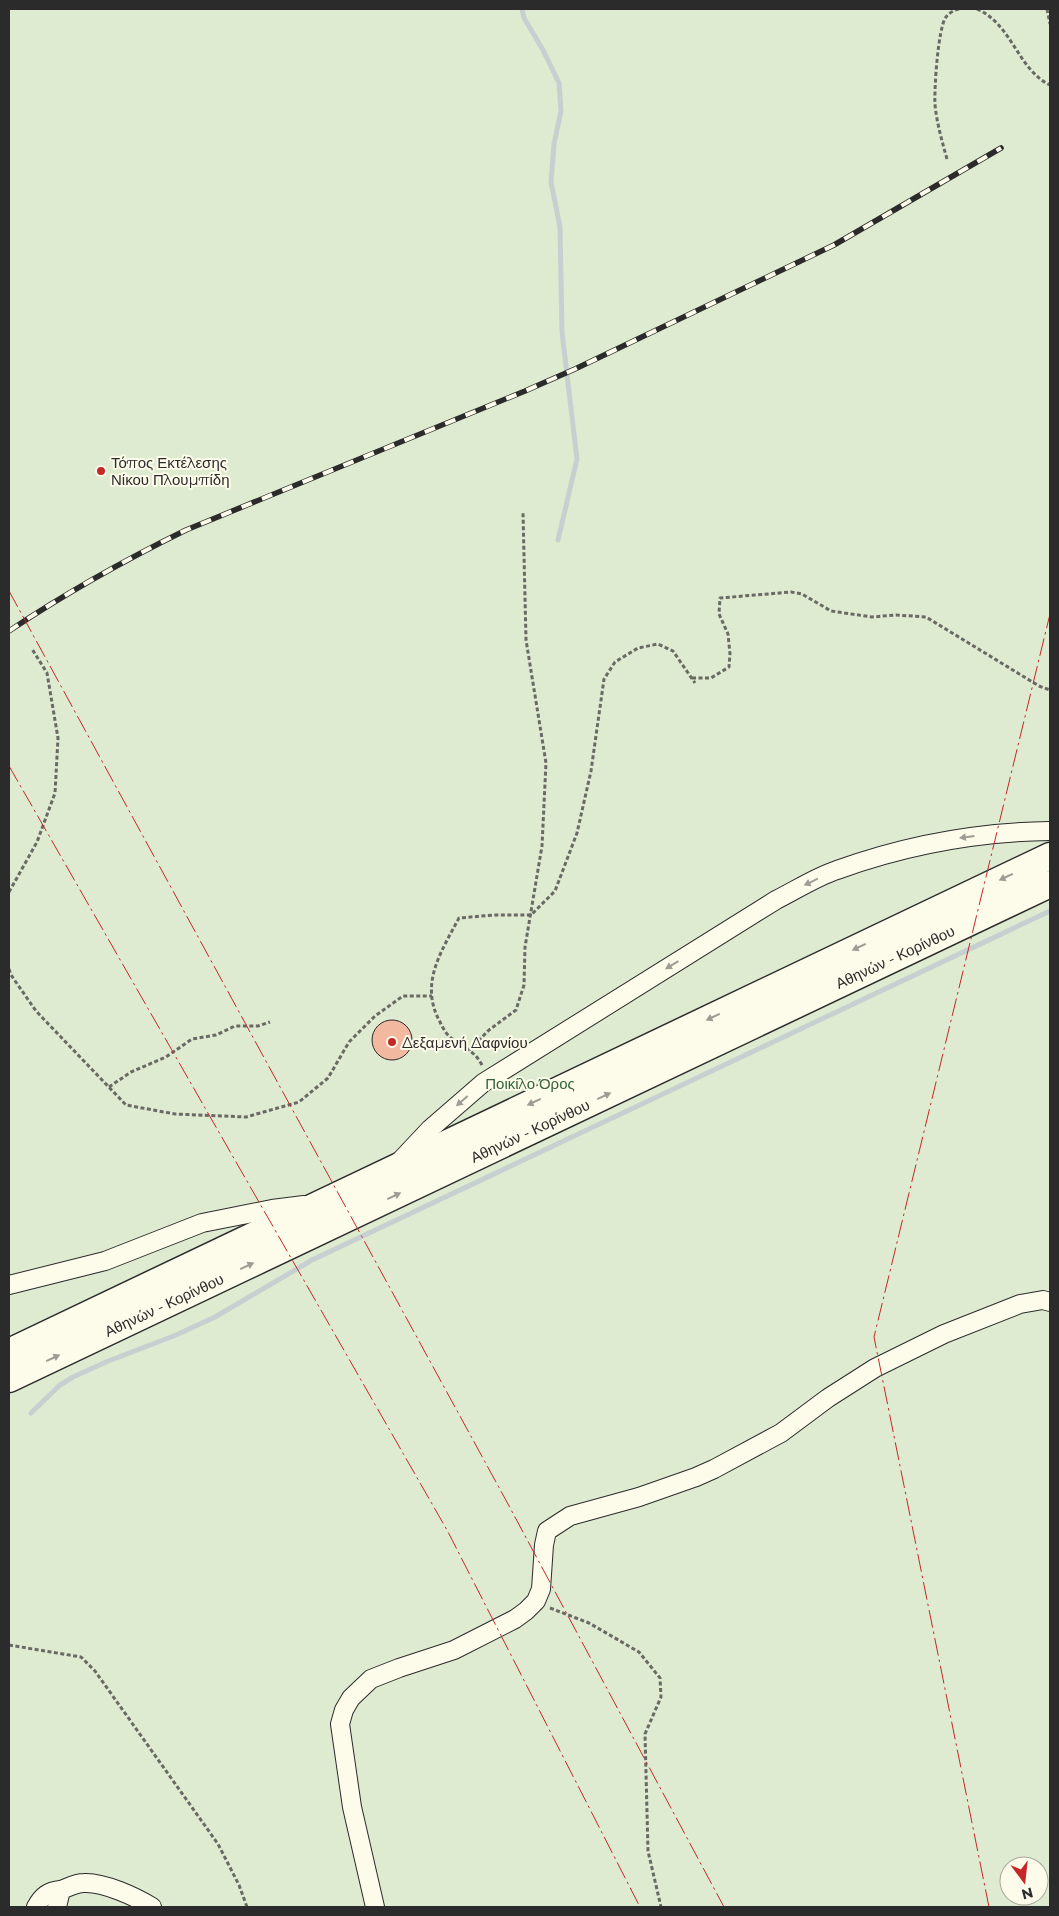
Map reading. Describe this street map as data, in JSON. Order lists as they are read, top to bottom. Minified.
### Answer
{"streets":{"highway":["Αθηνών - Κορίνθου"]},"parks":["Ποικίλο Όρος"],"places":["Τόπος Εκτέλεσης Νίκου Πλουμπίδη","Δεξαμενή Δαφνίου"],"north":"bottom"}
